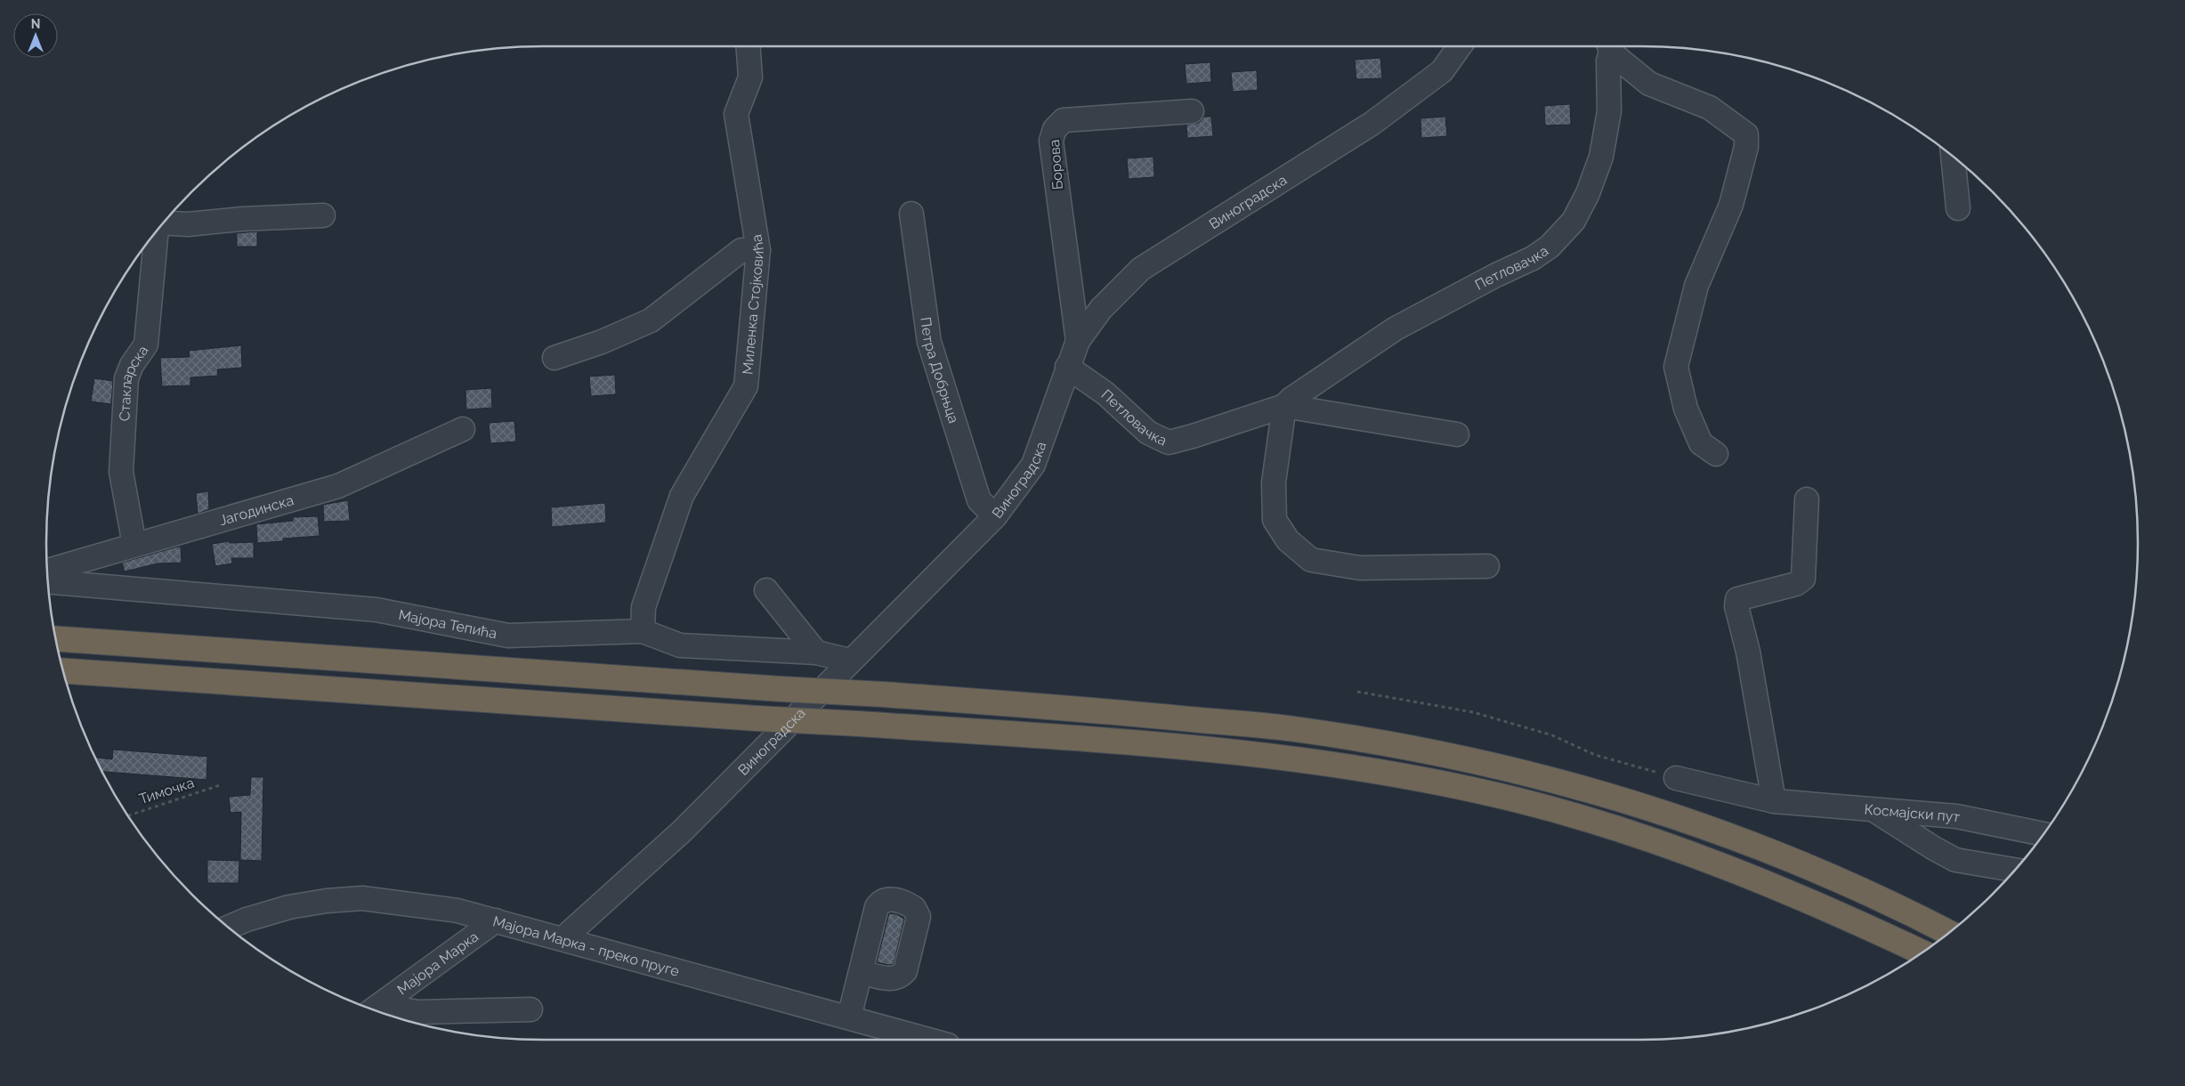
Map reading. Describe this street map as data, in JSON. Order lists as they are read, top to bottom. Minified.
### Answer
{"streets":{"street":["Борова","Виноградска","Петловачка","Миленка Стојковића","Петра Добрњца","Стакларска","Јагодинска","Мајора Тепића","Космајски пут","Мајора Марка - преко пруге","Мајора Марка"],"path":["Тимочка"]},"crossings":[["Борова","Виноградска"],["Виноградска","Петловачка"],["Виноградска","Петра Добрњца"],["Виноградска","Мајора Тепића"],["Виноградска","Мајора Марка - преко пруге"],["Миленка Стојковића","Мајора Тепића"],["Стакларска","Јагодинска"],["Мајора Марка - преко пруге","Мајора Марка"]],"north":"top"}
